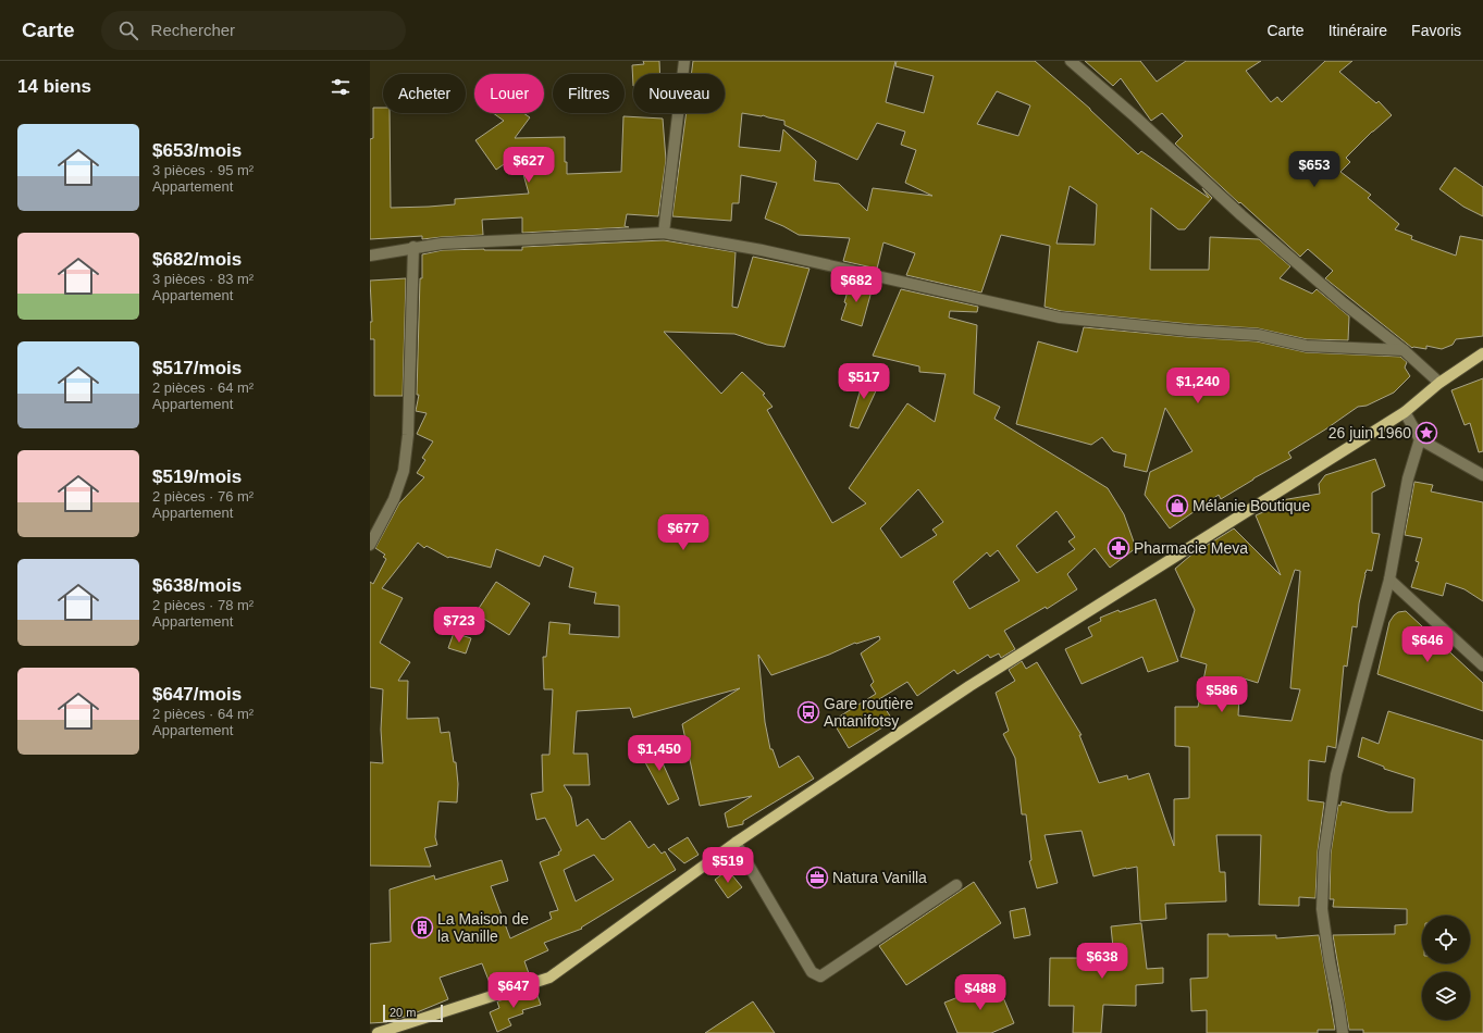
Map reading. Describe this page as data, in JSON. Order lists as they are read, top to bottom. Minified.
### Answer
{"places":{"place":["26 juin 1960"],"shop":["Mélanie Boutique"],"pharmacy":["Pharmacie Meva"],"bus stop":["Gare routière Antanifotsy"],"office":["Natura Vanilla"],"building":["La Maison de la Vanille"]},"scale_bar":"20 m","page":{"header":"Carte","search":"Rechercher","nav":["Carte","Itinéraire","Favoris"],"heading":"14 biens","chip":["Acheter","Louer","Filtres","Nouveau"],"list":[{"name":"$653/mois","note":"3 pièces · 95 m² · Appartement"},{"name":"$682/mois","note":"3 pièces · 83 m² · Appartement"},{"name":"$517/mois","note":"2 pièces · 64 m² · Appartement"},{"name":"$519/mois","note":"2 pièces · 76 m² · Appartement"},{"name":"$638/mois","note":"2 pièces · 78 m² · Appartement"},{"name":"$647/mois","note":"2 pièces · 64 m² · Appartement"}],"price":["$627","$653","$682","$517","$1,240","$677","$723","$646","$586","$1,450","$519","$638","$647","$488"],"scale":"20 m"}}
